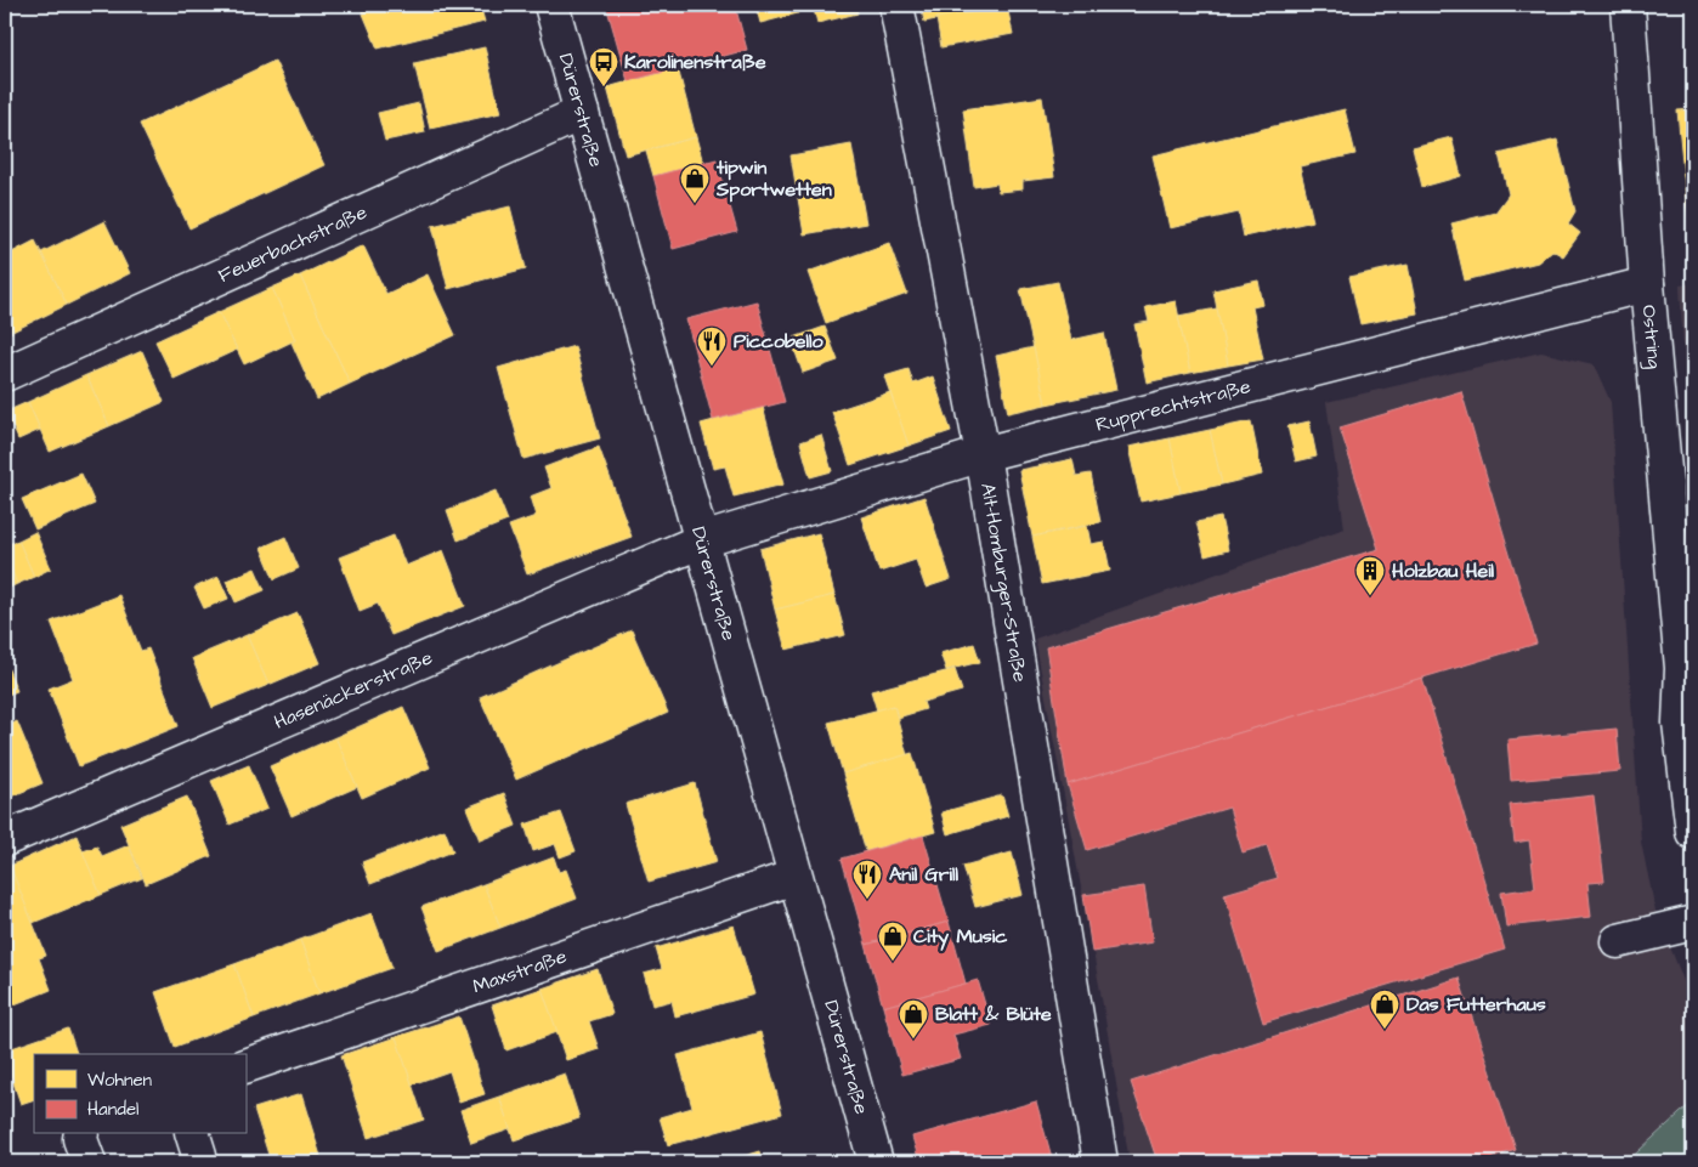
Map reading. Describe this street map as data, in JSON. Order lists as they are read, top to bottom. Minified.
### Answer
{"streets":{"street":["Dürerstraße","Feuerbachstraße","Ostring","Rupprechtstraße","Alt-Homburger-Straße","Hasenäckerstraße","Maxstraße"]},"crossings":[["Dürerstraße","Feuerbachstraße"],["Dürerstraße","Rupprechtstraße"],["Dürerstraße","Hasenäckerstraße"],["Dürerstraße","Maxstraße"],["Ostring","Rupprechtstraße"],["Rupprechtstraße","Alt-Homburger-Straße"],["Rupprechtstraße","Hasenäckerstraße"]],"places":{"bus stop":["Karolinenstraße"],"shop":["tipwin Sportwetten","City Music","Das Futterhaus","Blatt & Blüte"],"restaurant":["Piccobello","Anil Grill"],"building":["Holzbau Heil"]},"legend":["Wohnen","Handel"]}
